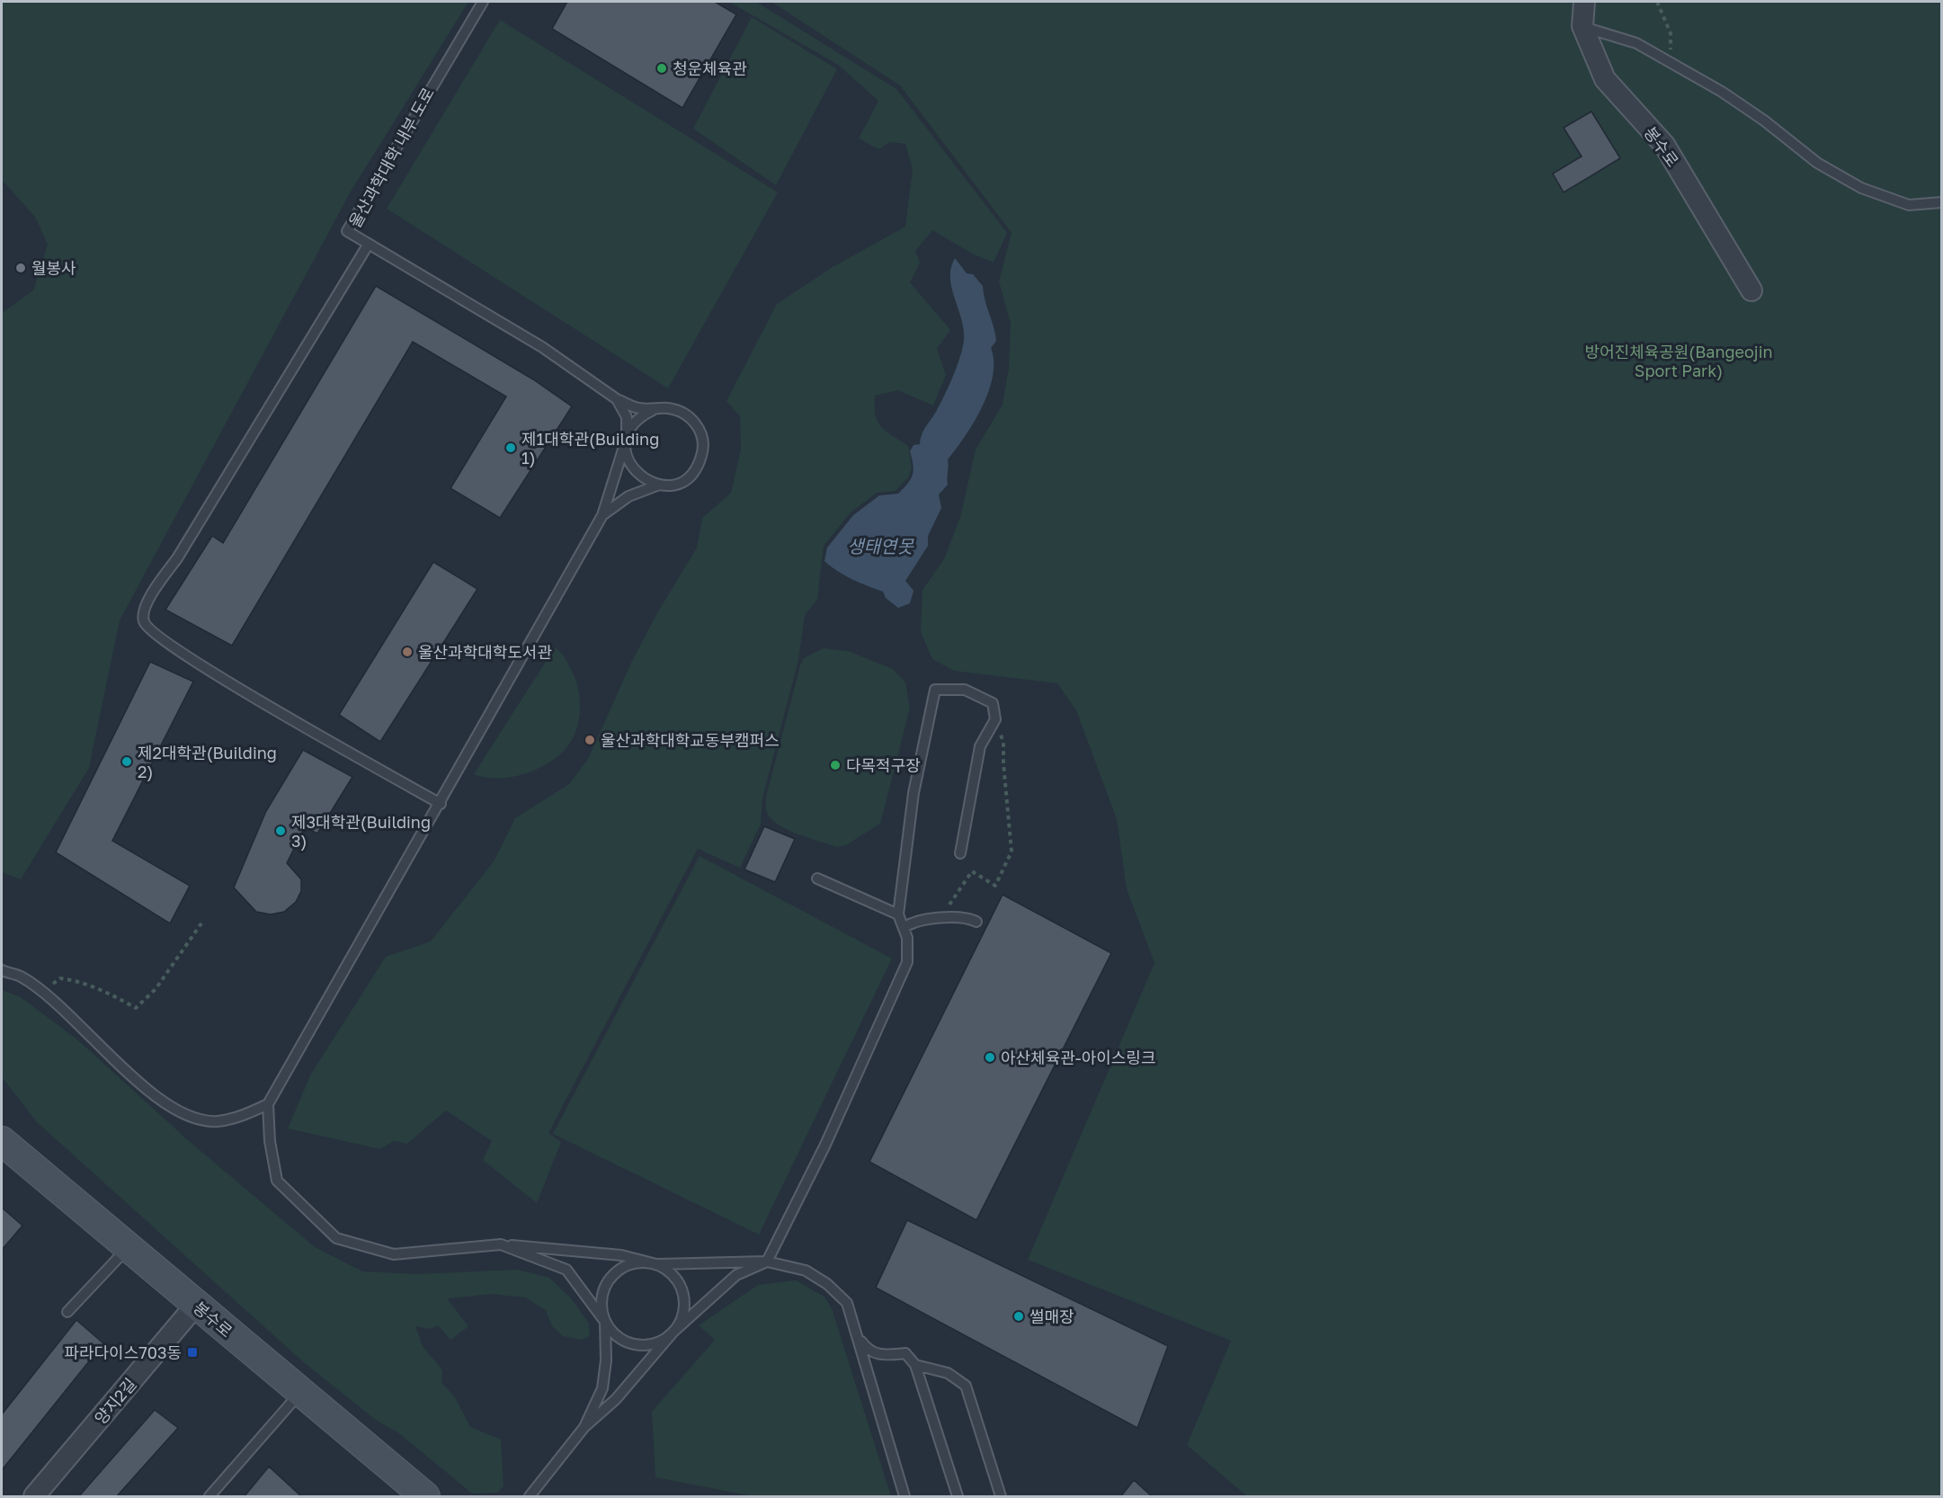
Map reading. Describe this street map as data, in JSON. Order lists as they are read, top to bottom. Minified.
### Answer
{"streets":{"main road":["봉수로"],"street":["양지2길"],"lane":["울산과학대학 내부 도로"]},"crossings":[["봉수로","양지2길"]],"water":["생태연못"],"parks":["방어진체육공원(Bangeojin Sport Park)"],"places":{"other":["청운체육관","월봉사","제1대학관(Building 1)","울산과학대학도서관","울산과학대학교동부캠퍼스","제2대학관(Building 2)","다목적구장","제3대학관(Building 3)","아산체육관-아이스링크","썰매장"],"transit":["파라다이스703동"]}}
